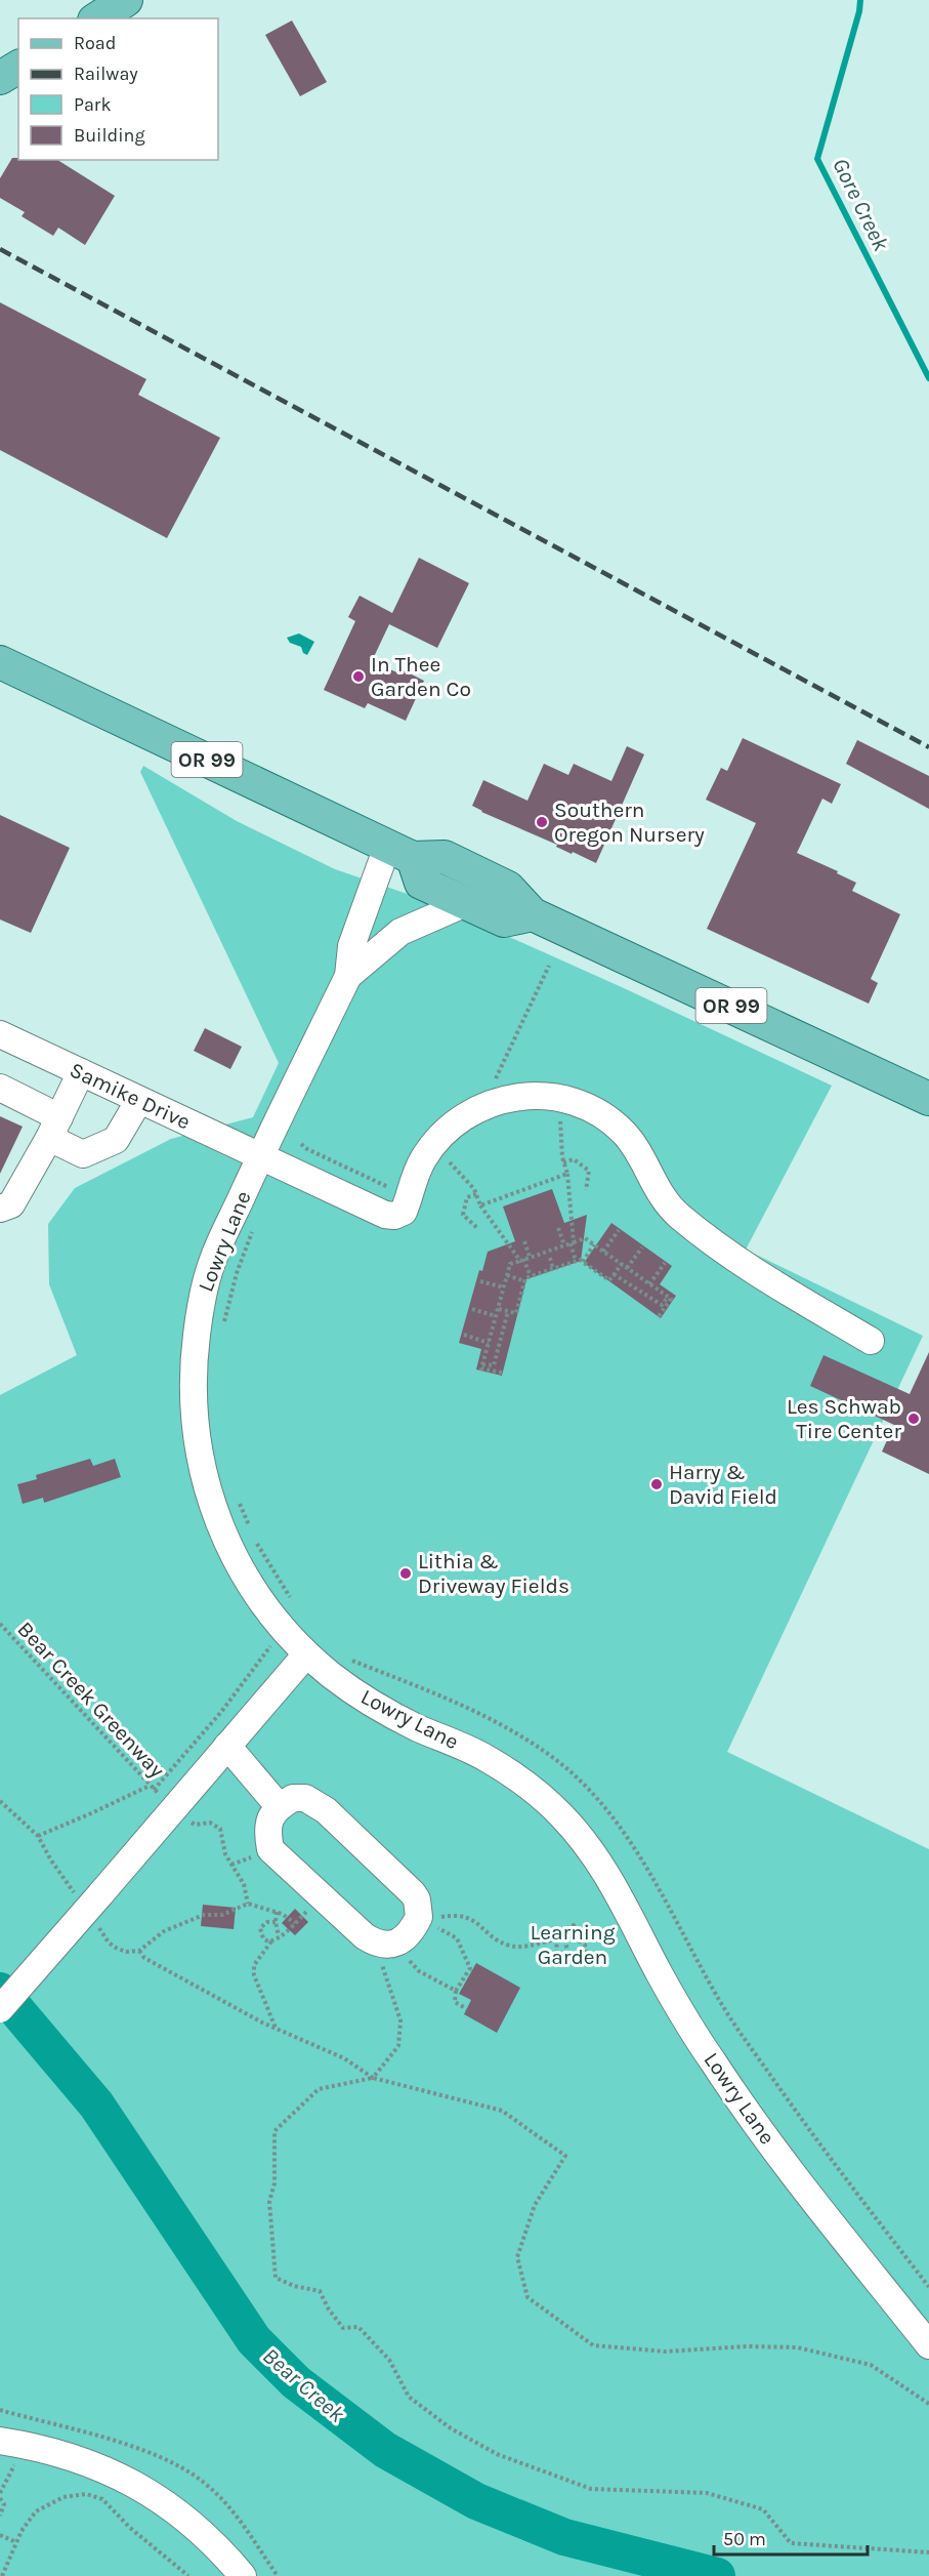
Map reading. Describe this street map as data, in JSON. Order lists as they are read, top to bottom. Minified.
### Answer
{"streets":{"main road":["OR 99"],"street":["Samike Drive","Lowry Lane"],"path":["Bear Creek Greenway"]},"crossings":[["OR 99","Lowry Lane"],["Samike Drive","Lowry Lane"]],"water":["Gore Creek","Bear Creek"],"parks":["Learning Garden"],"places":["In Thee Garden Co","Southern Oregon Nursery","Les Schwab Tire Center","Harry & David Field","Lithia & Driveway Fields"],"legend":["Road","Railway","Park","Building"],"scale_bar":"50 m"}
